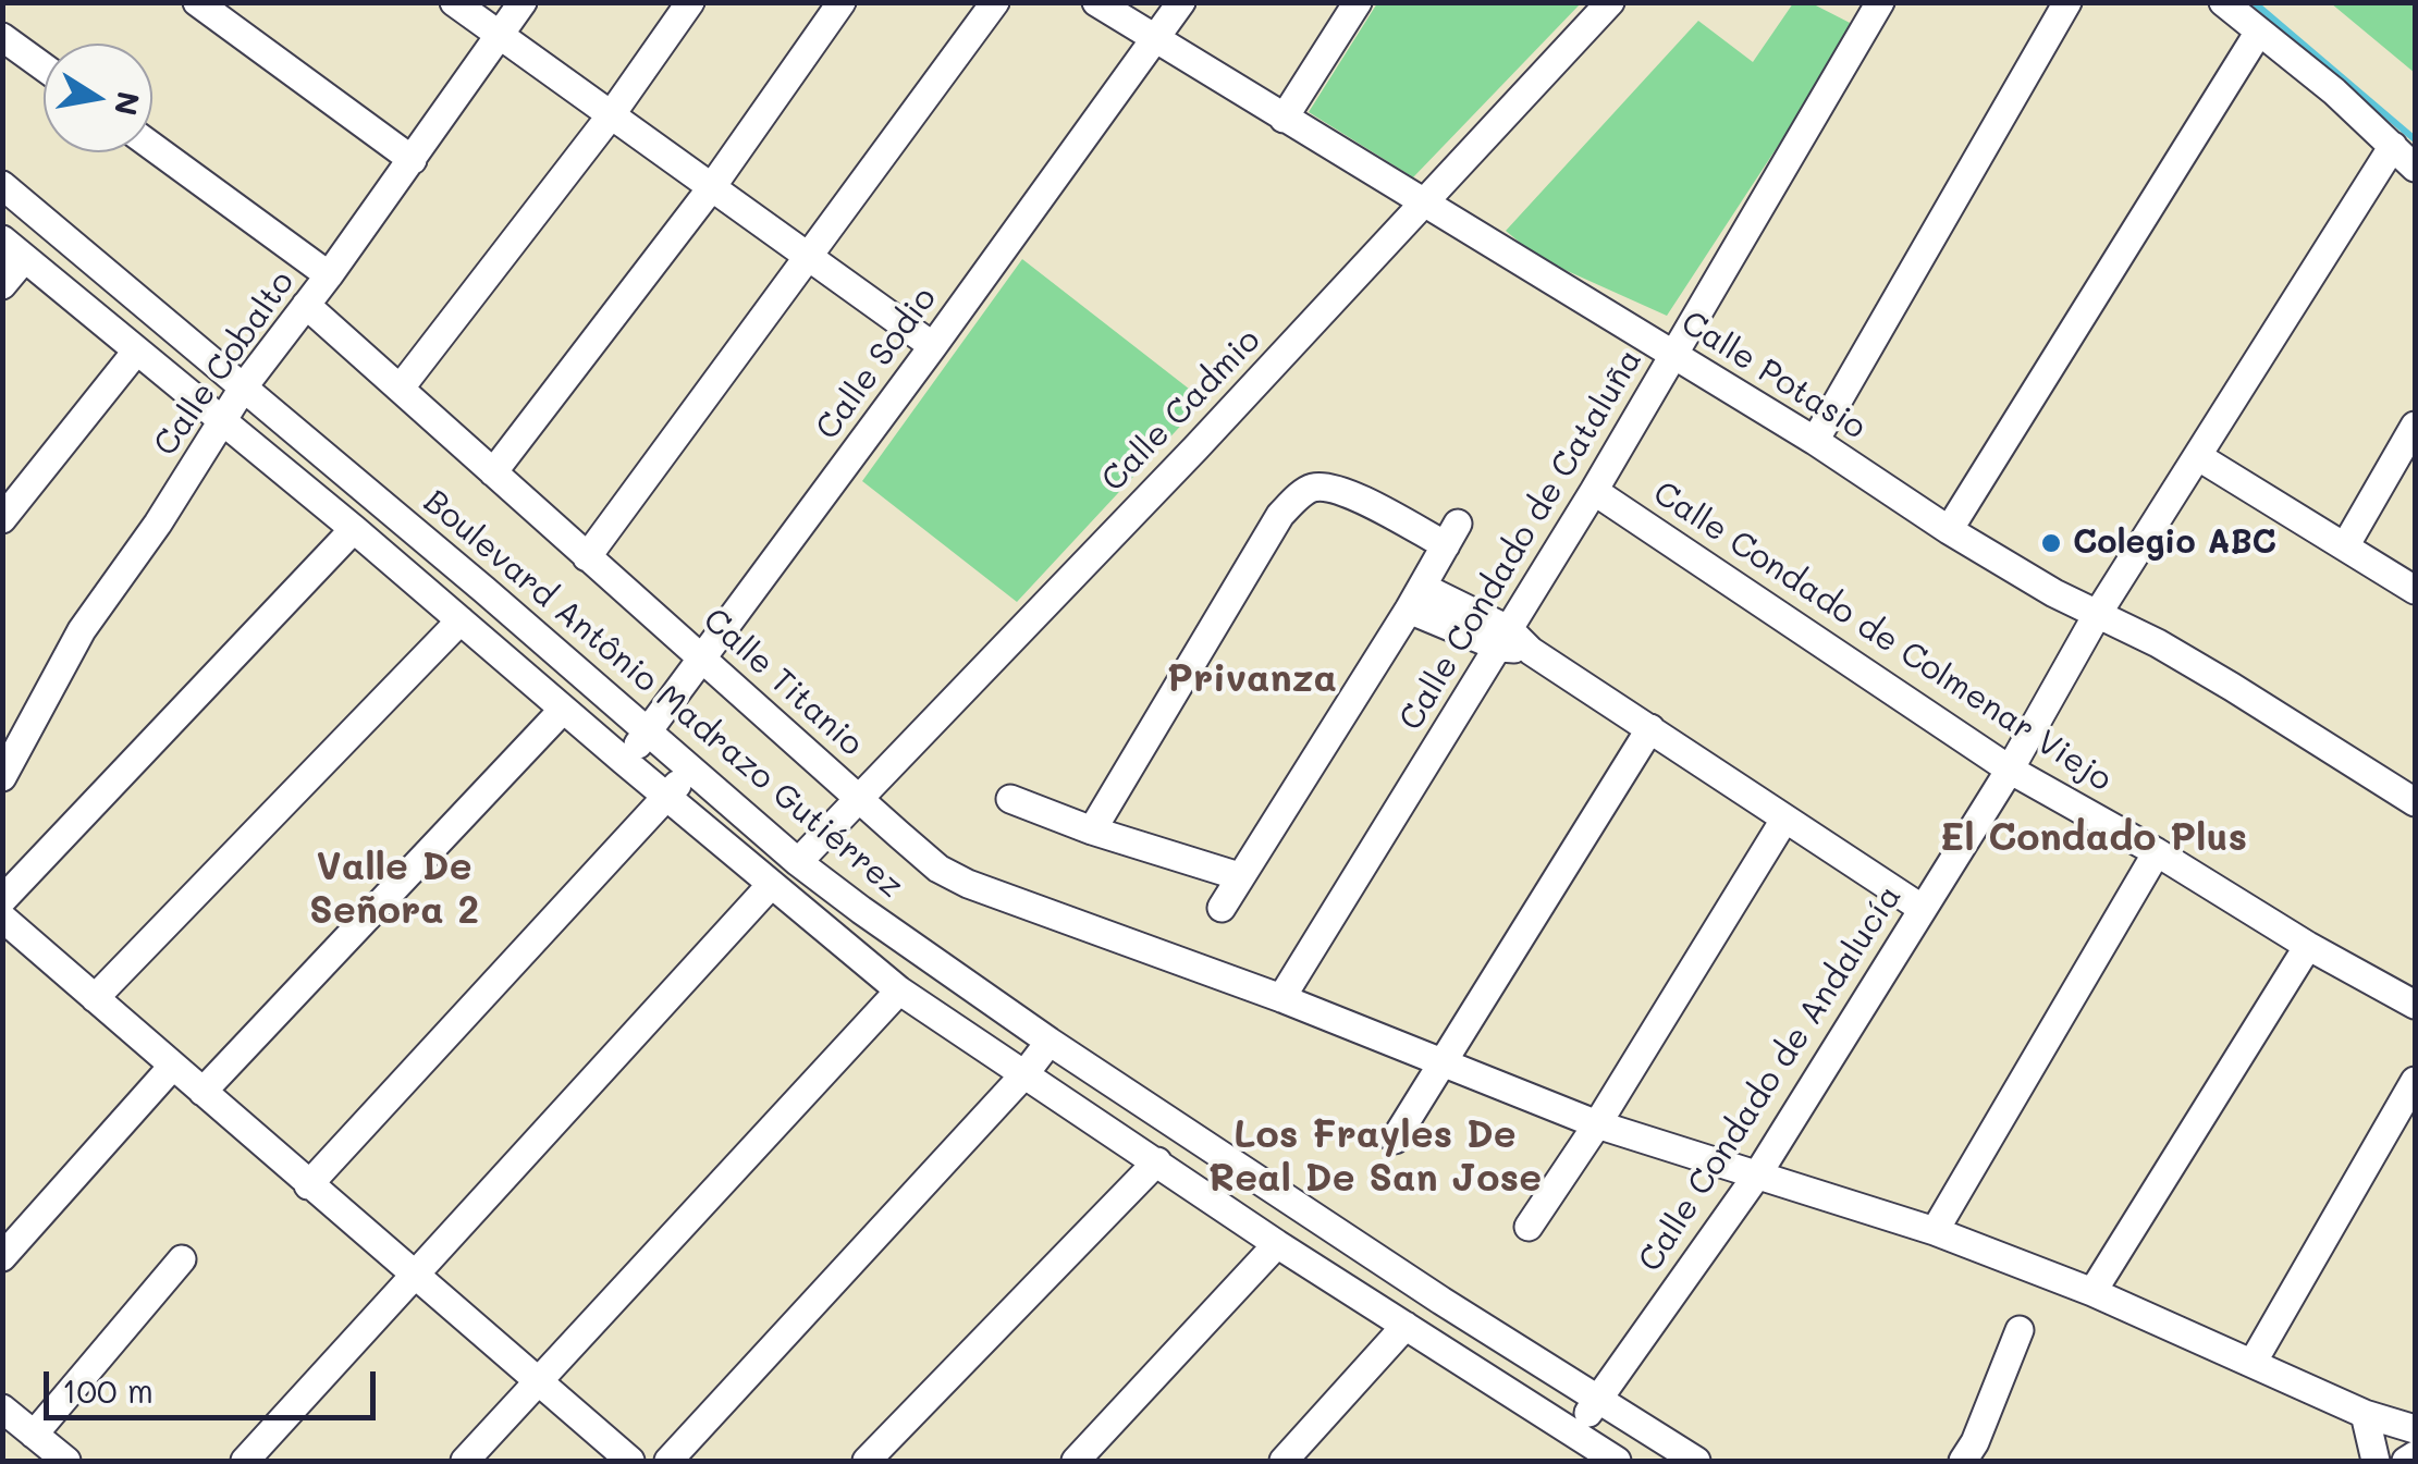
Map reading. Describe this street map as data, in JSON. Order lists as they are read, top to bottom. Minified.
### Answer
{"streets":{"street":["Calle Cobalto","Calle Sodio","Calle Potasio","Calle Cadmio","Calle Condado de Cataluña","Calle Condado de Colmenar Viejo","Calle Titanio","Boulevard Antônio Madrazo Gutiérrez","Calle Condado de Andalucía"]},"crossings":[["Calle Cobalto","Calle Titanio"],["Calle Cobalto","Boulevard Antônio Madrazo Gutiérrez"],["Calle Sodio","Calle Potasio"],["Calle Sodio","Calle Titanio"],["Calle Sodio","Boulevard Antônio Madrazo Gutiérrez"],["Calle Potasio","Calle Cadmio"],["Calle Potasio","Calle Condado de Cataluña"],["Calle Potasio","Calle Condado de Andalucía"],["Calle Cadmio","Calle Titanio"],["Calle Cadmio","Boulevard Antônio Madrazo Gutiérrez"],["Calle Condado de Cataluña","Calle Condado de Colmenar Viejo"],["Calle Condado de Cataluña","Calle Titanio"],["Calle Condado de Colmenar Viejo","Calle Condado de Andalucía"],["Calle Titanio","Calle Condado de Andalucía"],["Boulevard Antônio Madrazo Gutiérrez","Calle Condado de Andalucía"]],"districts":["Privanza","El Condado Plus","Valle De Señora 2","Los Frayles De Real De San Jose"],"places":["Colegio ABC"],"scale_bar":"100 m","north":"right"}
